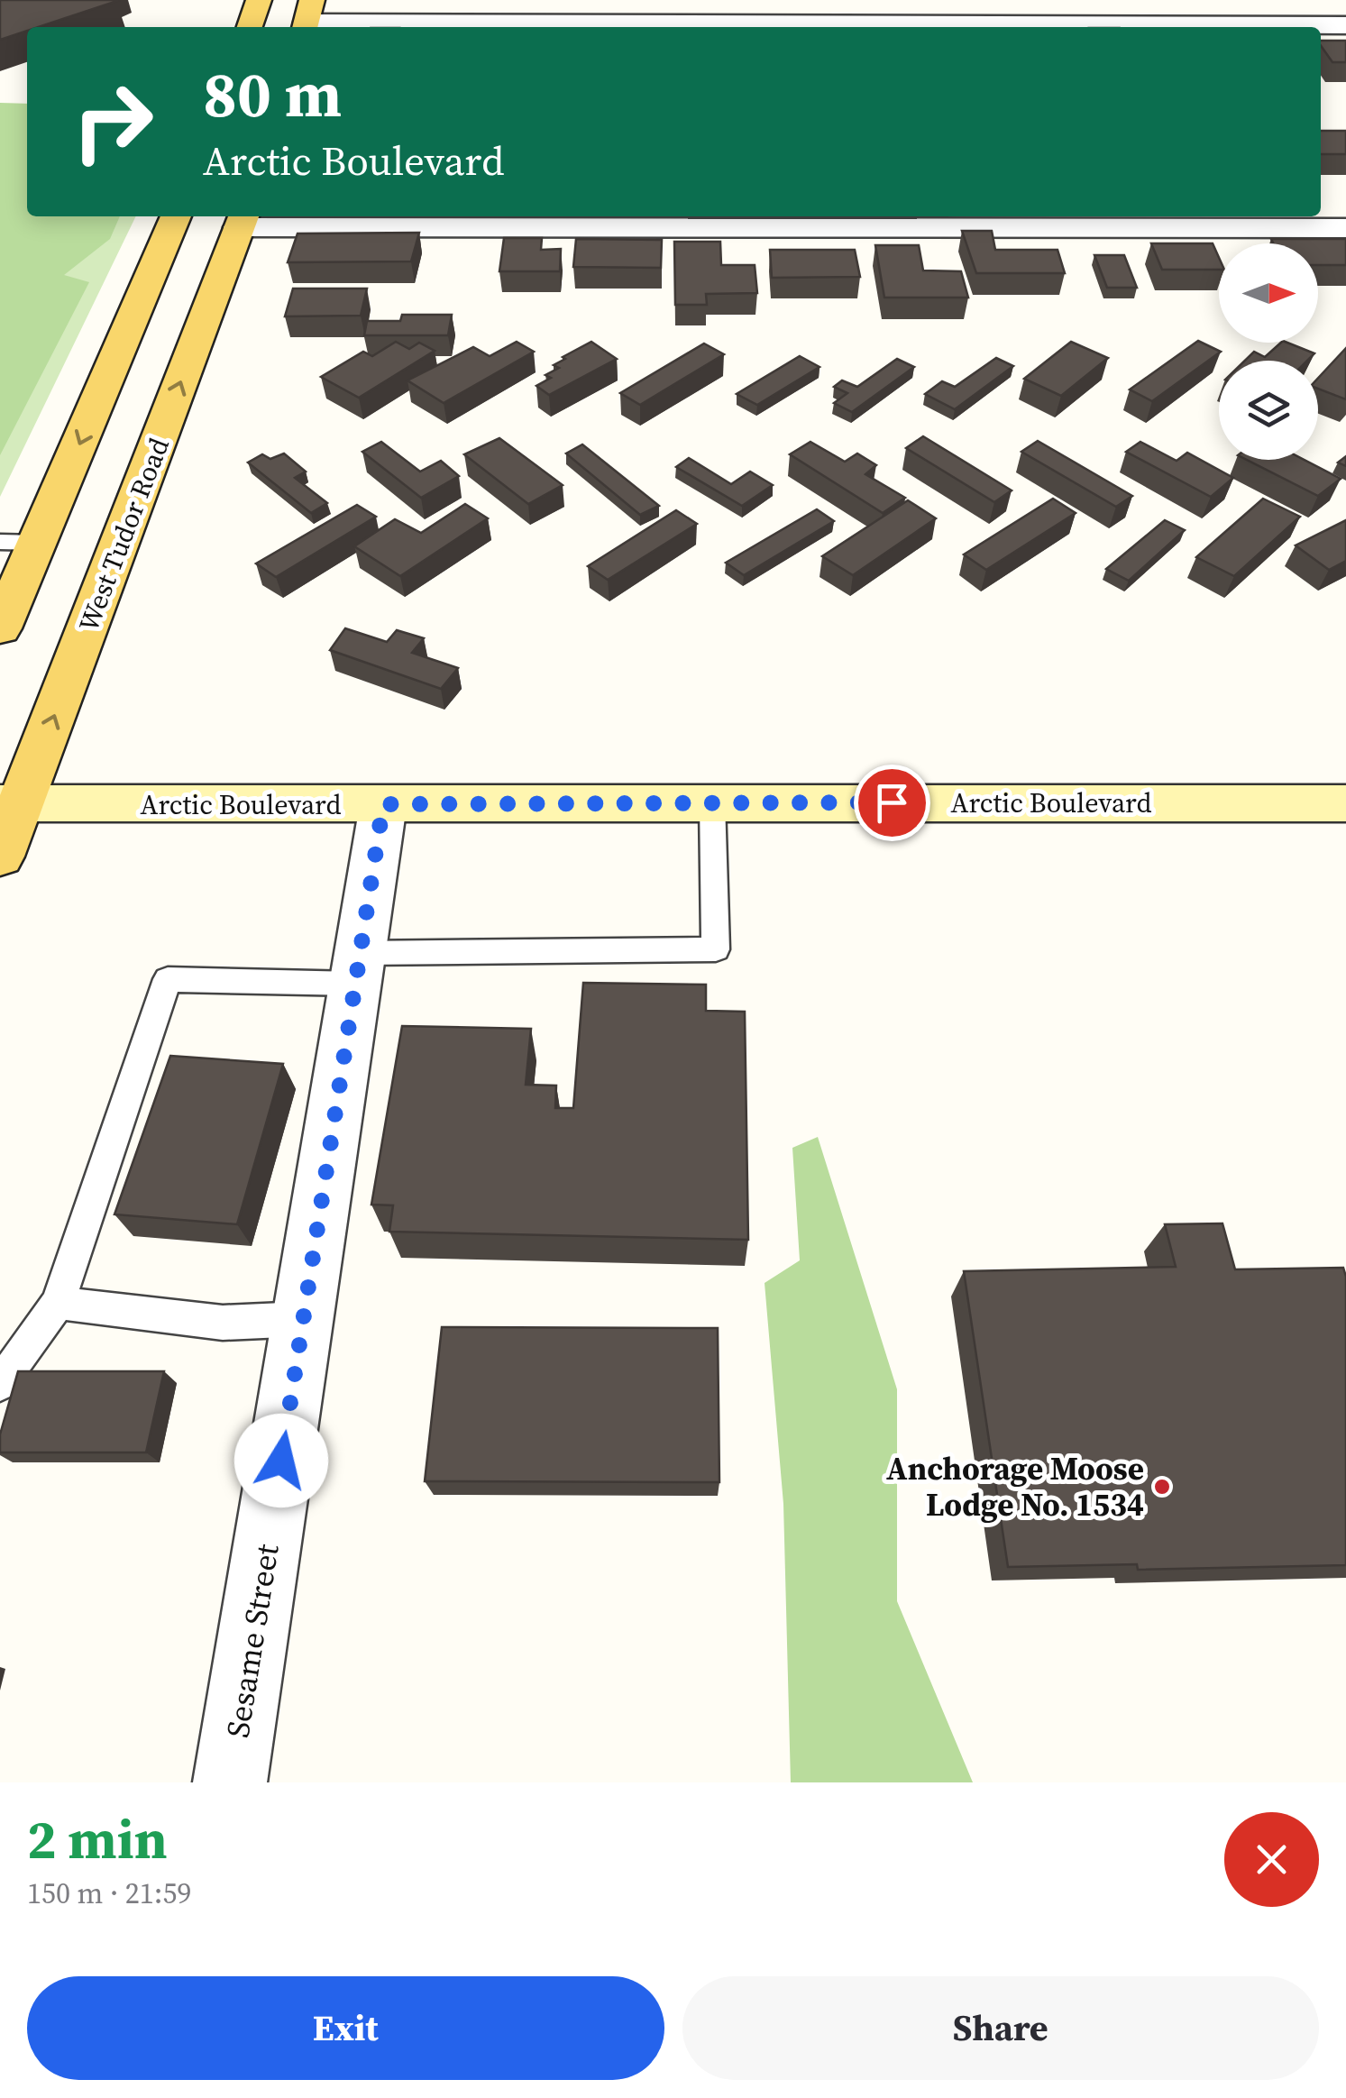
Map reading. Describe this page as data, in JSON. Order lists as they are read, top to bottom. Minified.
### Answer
{"streets":{"main road":["West Tudor Road","Arctic Boulevard"],"street":["Sesame Street"]},"crossings":[["West Tudor Road","Arctic Boulevard"],["Arctic Boulevard","Sesame Street"]],"places":["Anchorage Moose Lodge No. 1534"],"north":"right","page":{"turn":["80 m","Arctic Boulevard"],"heading":["2 min","150 m · 21:59"],"buttons":["Exit","Share"]}}
